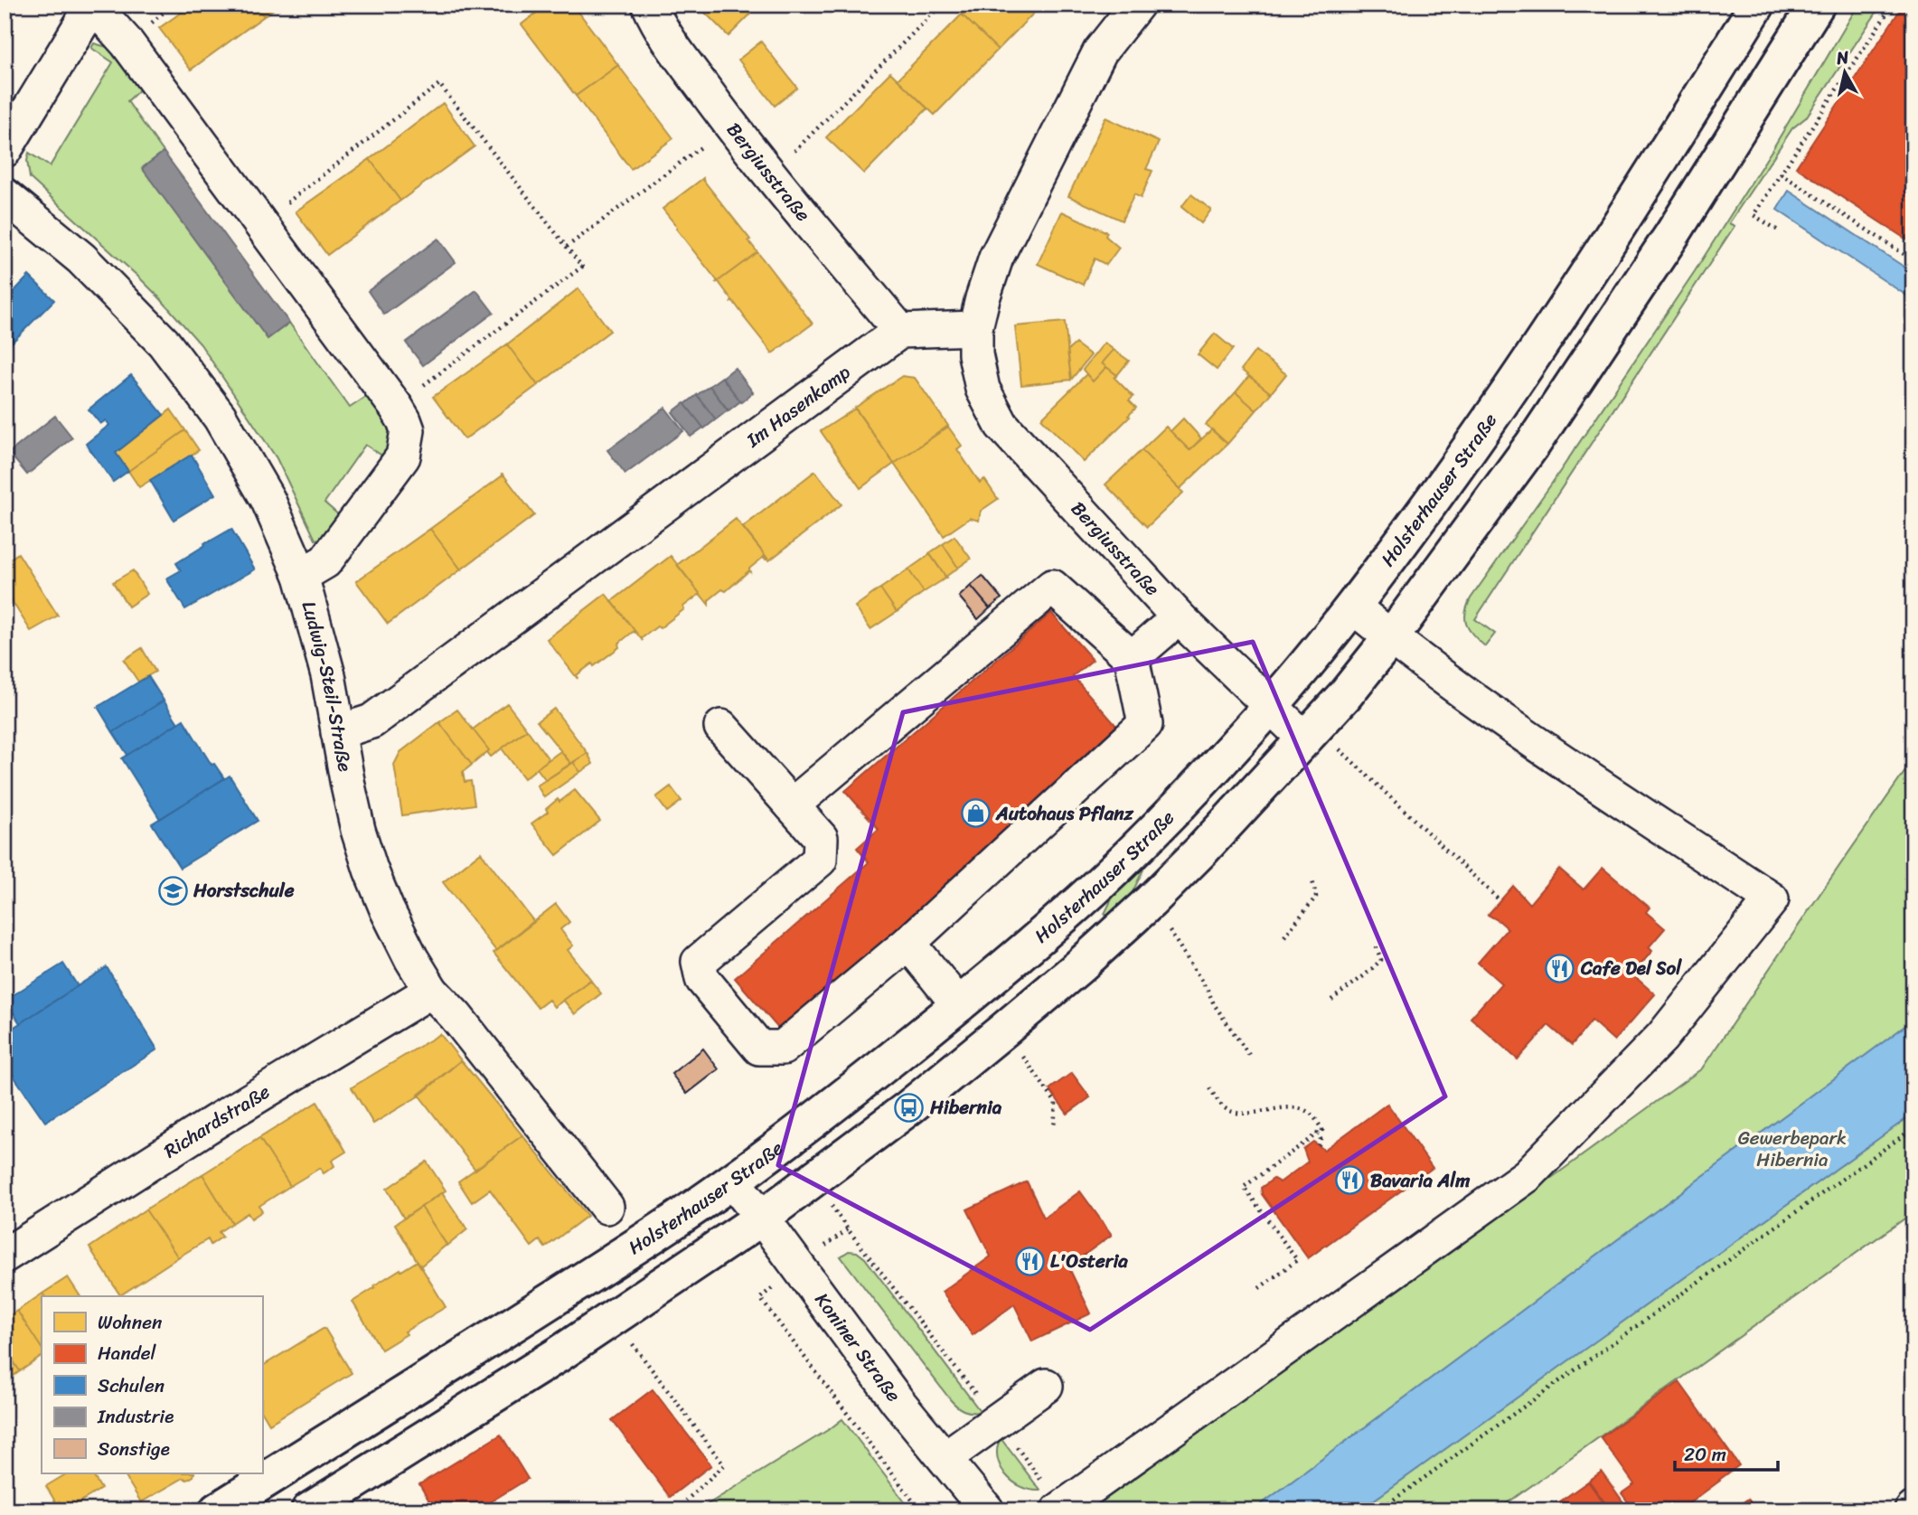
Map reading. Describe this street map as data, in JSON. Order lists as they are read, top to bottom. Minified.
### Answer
{"streets":{"main road":["Holsterhauser Straße"],"street":["Bergiusstraße","Im Hasenkamp","Ludwig-Steil-Straße","Richardstraße","Koniner Straße"]},"crossings":[["Bergiusstraße","Im Hasenkamp"],["Bergiusstraße","Holsterhauser Straße"],["Im Hasenkamp","Ludwig-Steil-Straße"],["Holsterhauser Straße","Koniner Straße"],["Ludwig-Steil-Straße","Richardstraße"]],"parks":["Gewerbepark Hibernia"],"places":{"shop":["Autohaus Pflanz"],"school or university":["Horstschule"],"restaurant":["Cafe Del Sol","Bavaria Alm","L'Osteria"],"bus stop":["Hibernia"]},"legend":["Wohnen","Handel","Schulen","Industrie","Sonstige"],"scale_bar":"20 m","north":"top"}
